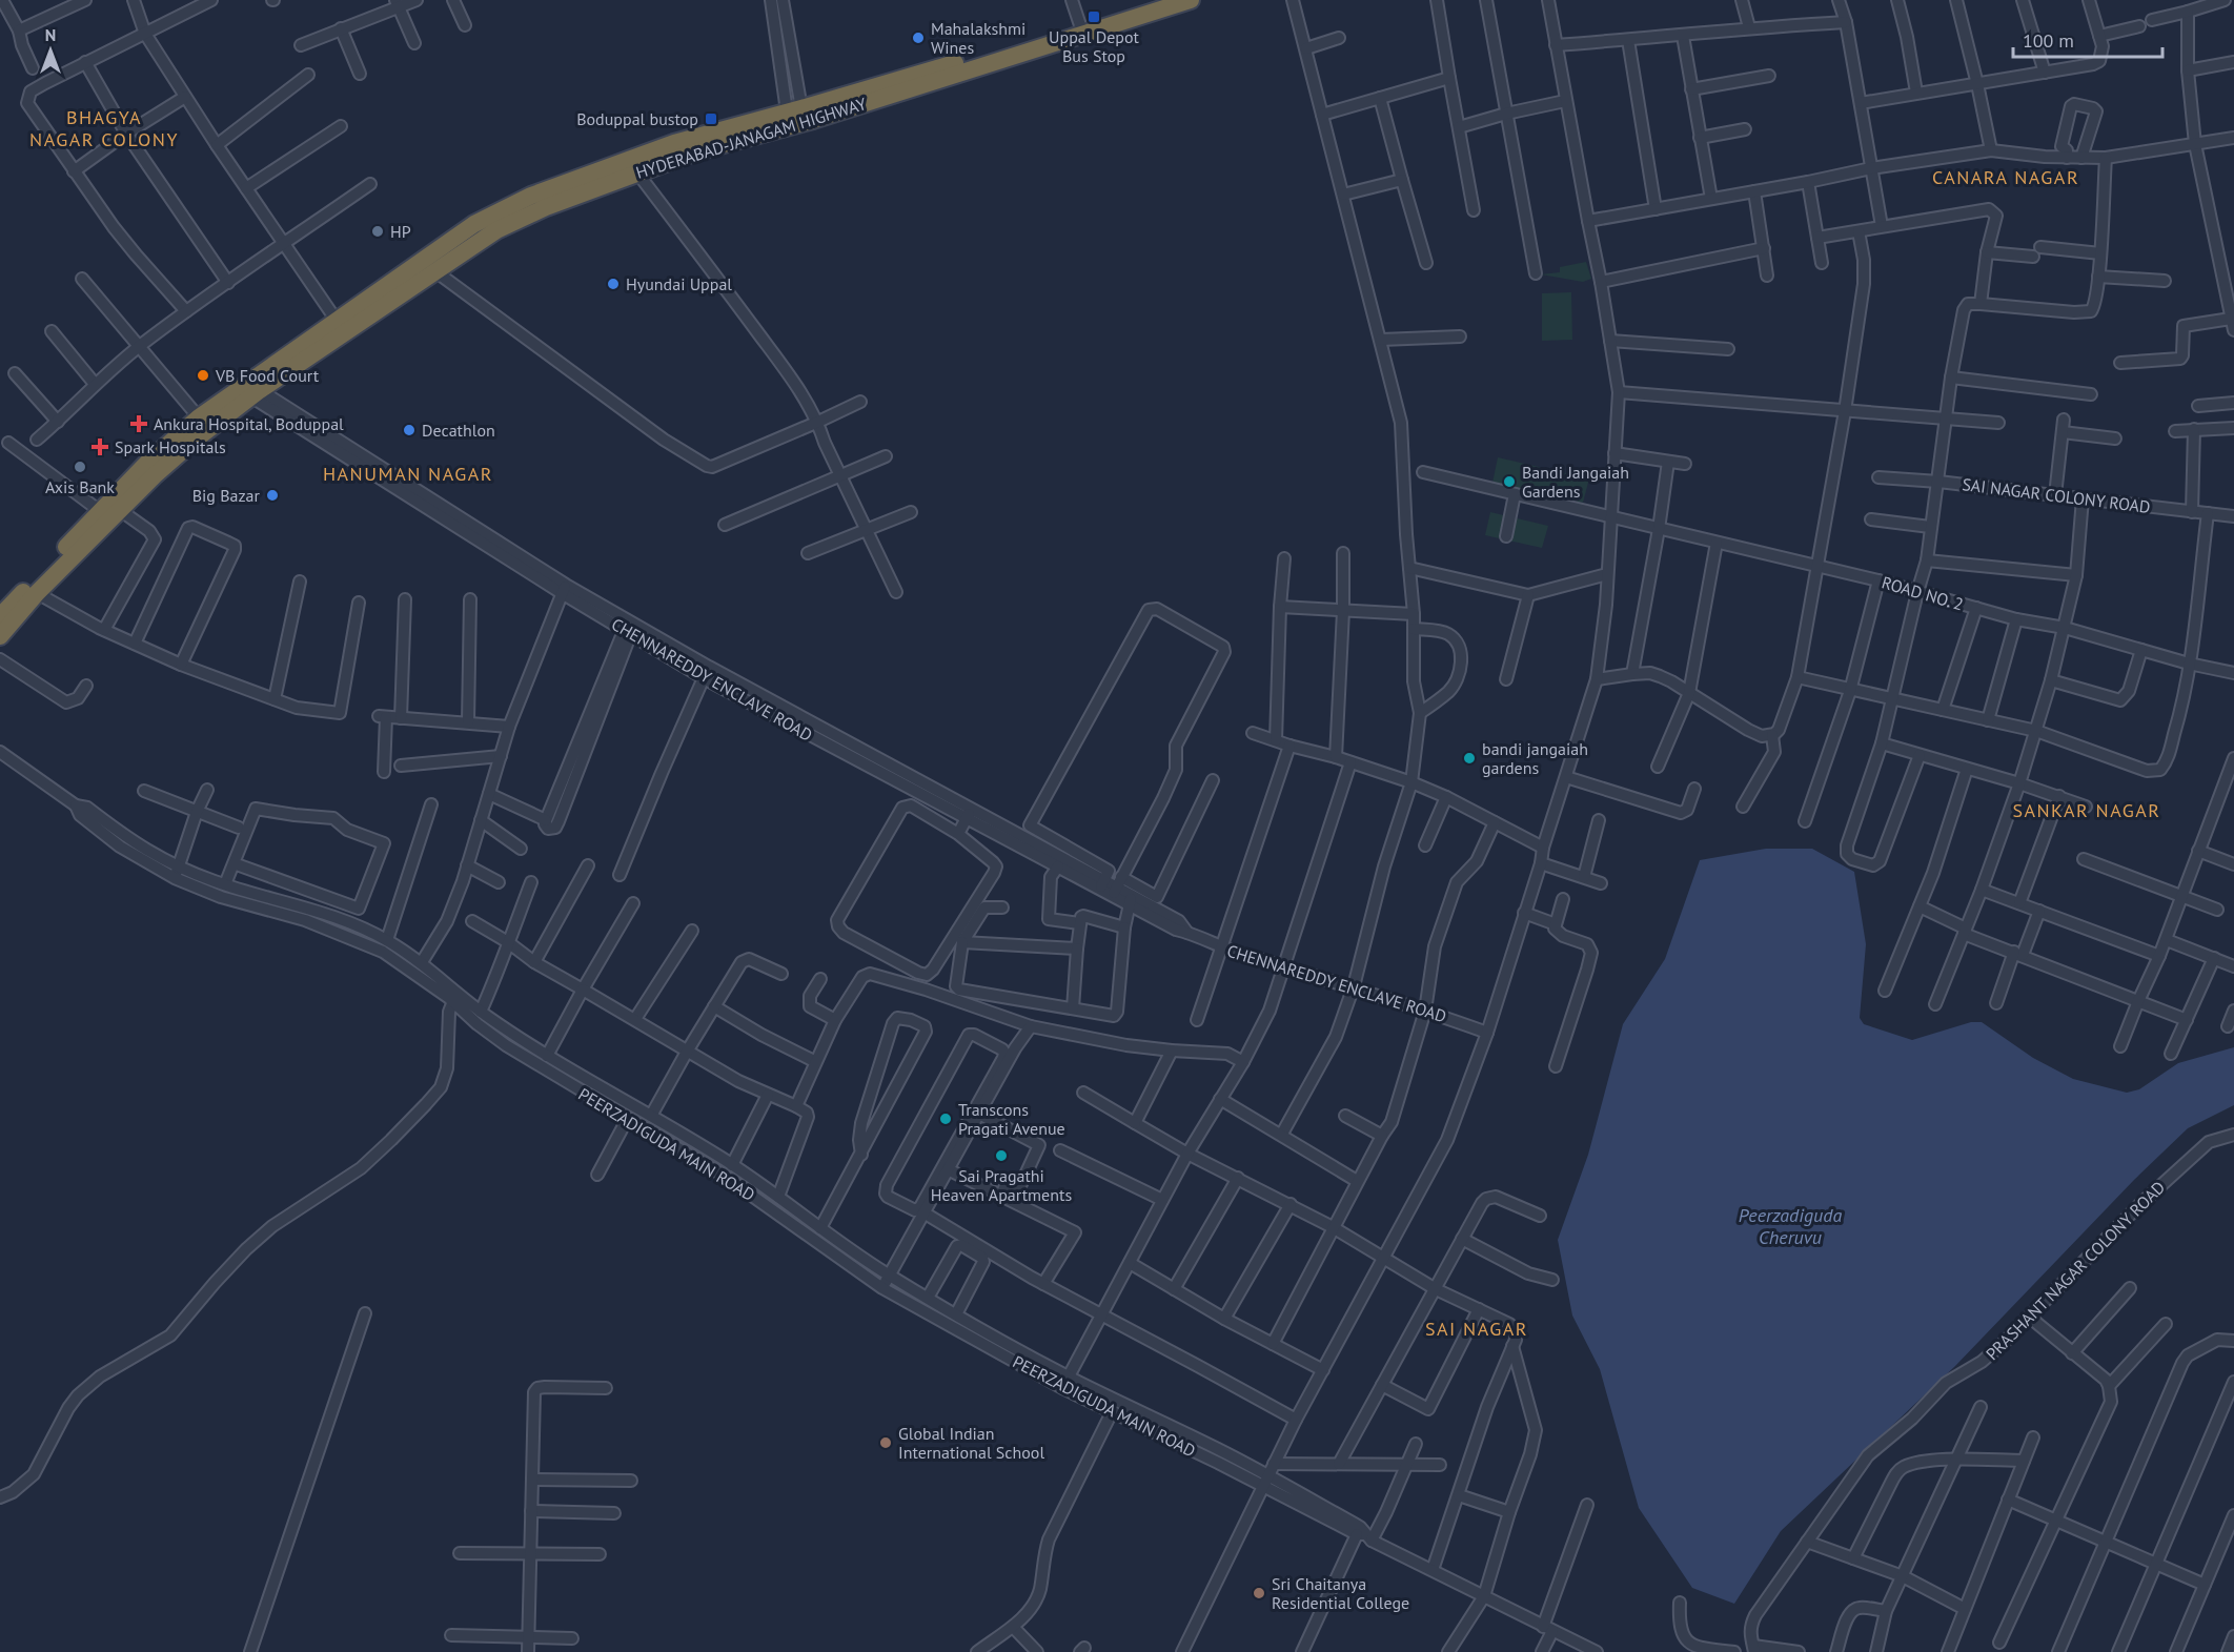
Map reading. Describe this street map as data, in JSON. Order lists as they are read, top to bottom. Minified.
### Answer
{"streets":{"highway":["HYDERABAD-JANAGAM HIGHWAY"],"street":["SAI NAGAR COLONY ROAD","ROAD NO. 2","CHENNAREDDY ENCLAVE ROAD","PEERZADIGUDA MAIN ROAD","PRASHANT NAGAR COLONY ROAD"]},"crossings":[["HYDERABAD-JANAGAM HIGHWAY","CHENNAREDDY ENCLAVE ROAD"]],"districts":["BHAGYA NAGAR COLONY","CANARA NAGAR","HANUMAN NAGAR","SANKAR NAGAR","SAI NAGAR"],"water":["Peerzadiguda Cheruvu"],"places":{"transit":["Uppal Depot Bus Stop","Boduppal bustop"],"other":["Mahalakshmi Wines","HP","Hyundai Uppal","VB Food Court","Decathlon","Axis Bank","Bandi Jangaiah Gardens","Big Bazar","bandi jangaiah gardens","Transcons Pragati Avenue","Sai Pragathi Heaven Apartments","Global Indian International School","Sri Chaitanya Residential College"],"health":["Ankura Hospital, Boduppal","Spark Hospitals"]},"scale_bar":"100 m","north":"top"}
